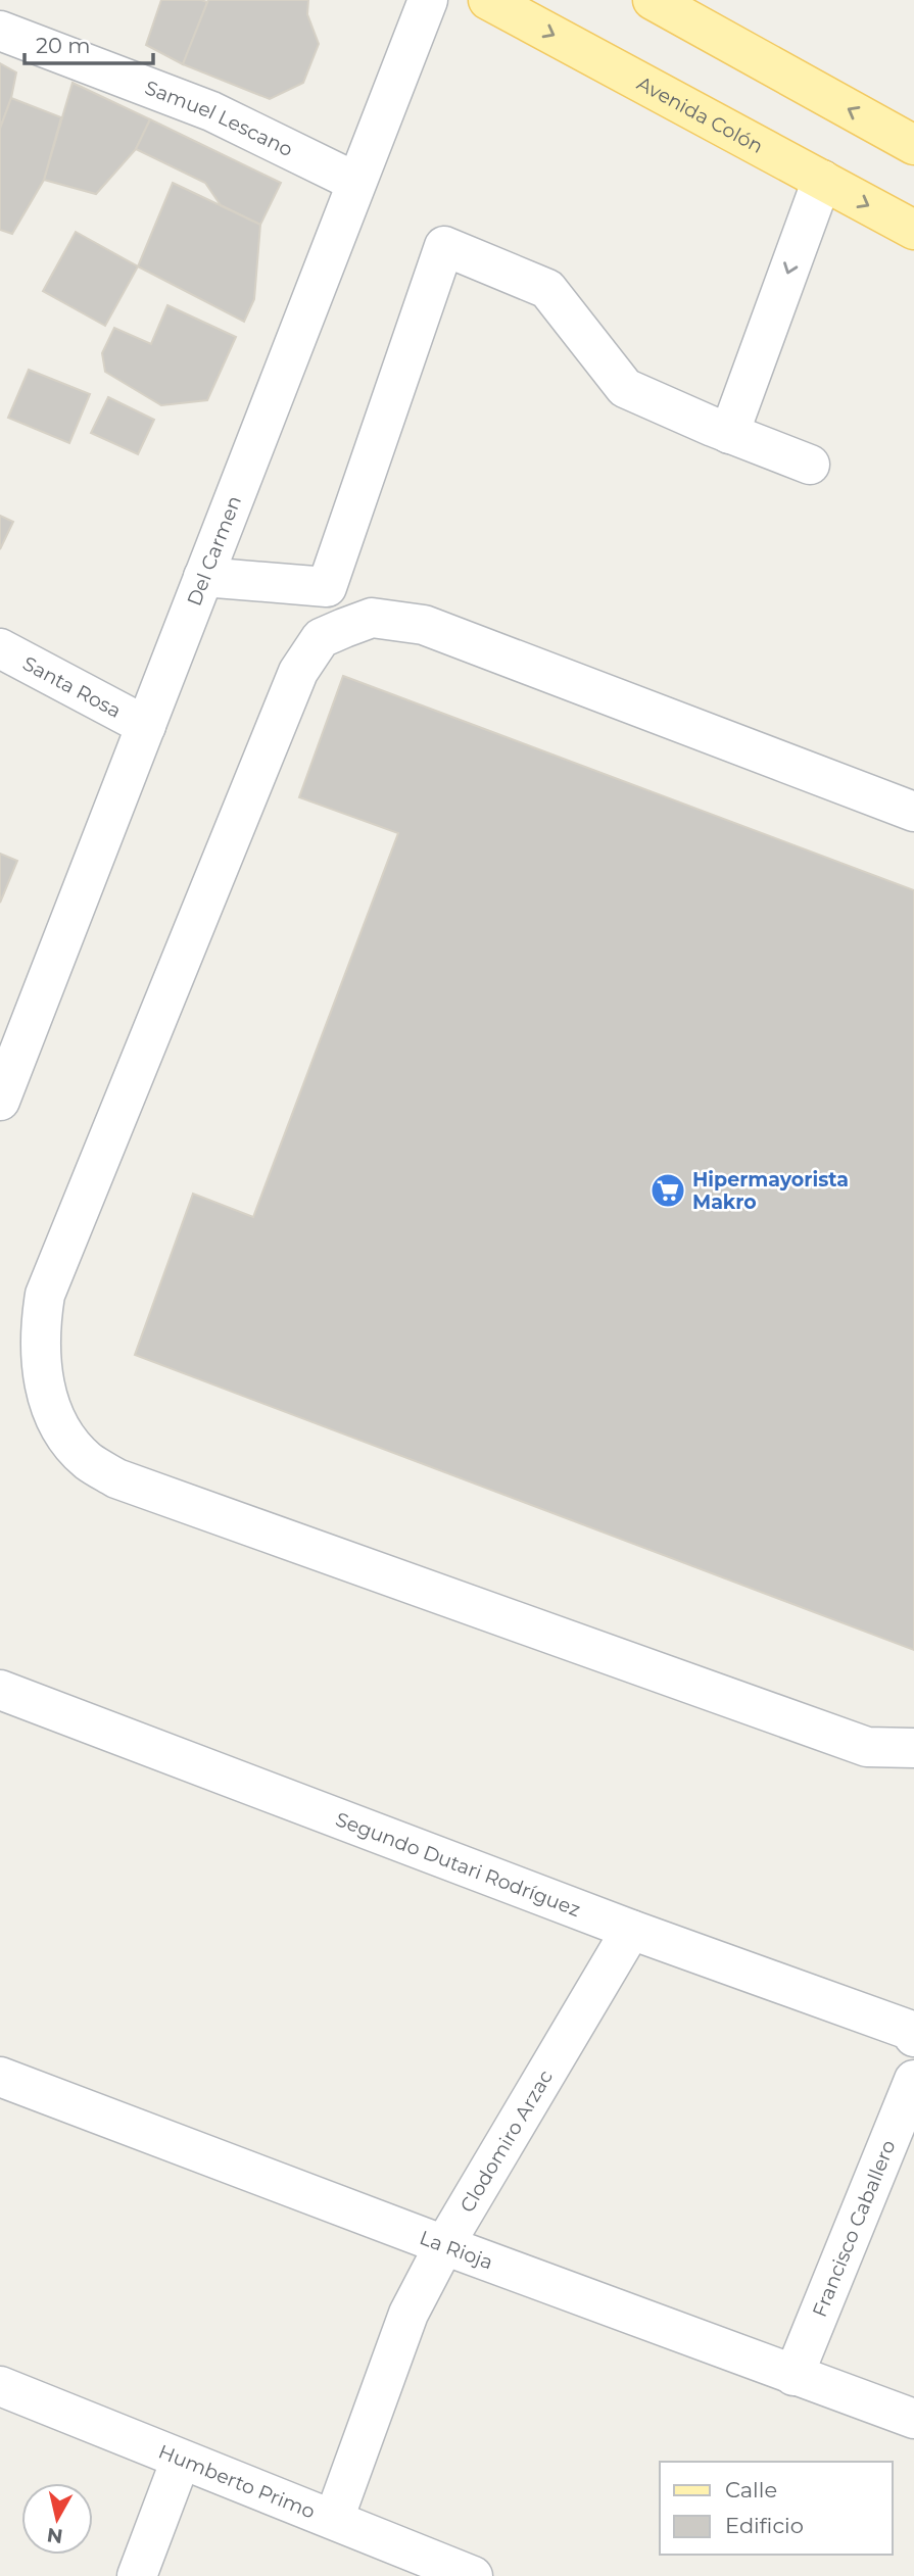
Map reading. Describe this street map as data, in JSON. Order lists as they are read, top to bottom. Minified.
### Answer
{"streets":{"main road":["Avenida Colón"],"street":["Samuel Lescano","Del Carmen","Santa Rosa","Segundo Dutari Rodríguez","Clodomiro Arzac","Francisco Caballero","La Rioja","Humberto Primo"]},"crossings":[["Samuel Lescano","Del Carmen"],["Del Carmen","Santa Rosa"],["Segundo Dutari Rodríguez","Clodomiro Arzac"],["Clodomiro Arzac","La Rioja"],["Clodomiro Arzac","Humberto Primo"],["Francisco Caballero","La Rioja"]],"places":{"supermarket":["Hipermayorista Makro"]},"legend":["Calle","Edificio"],"scale_bar":"20 m","north":"bottom"}
